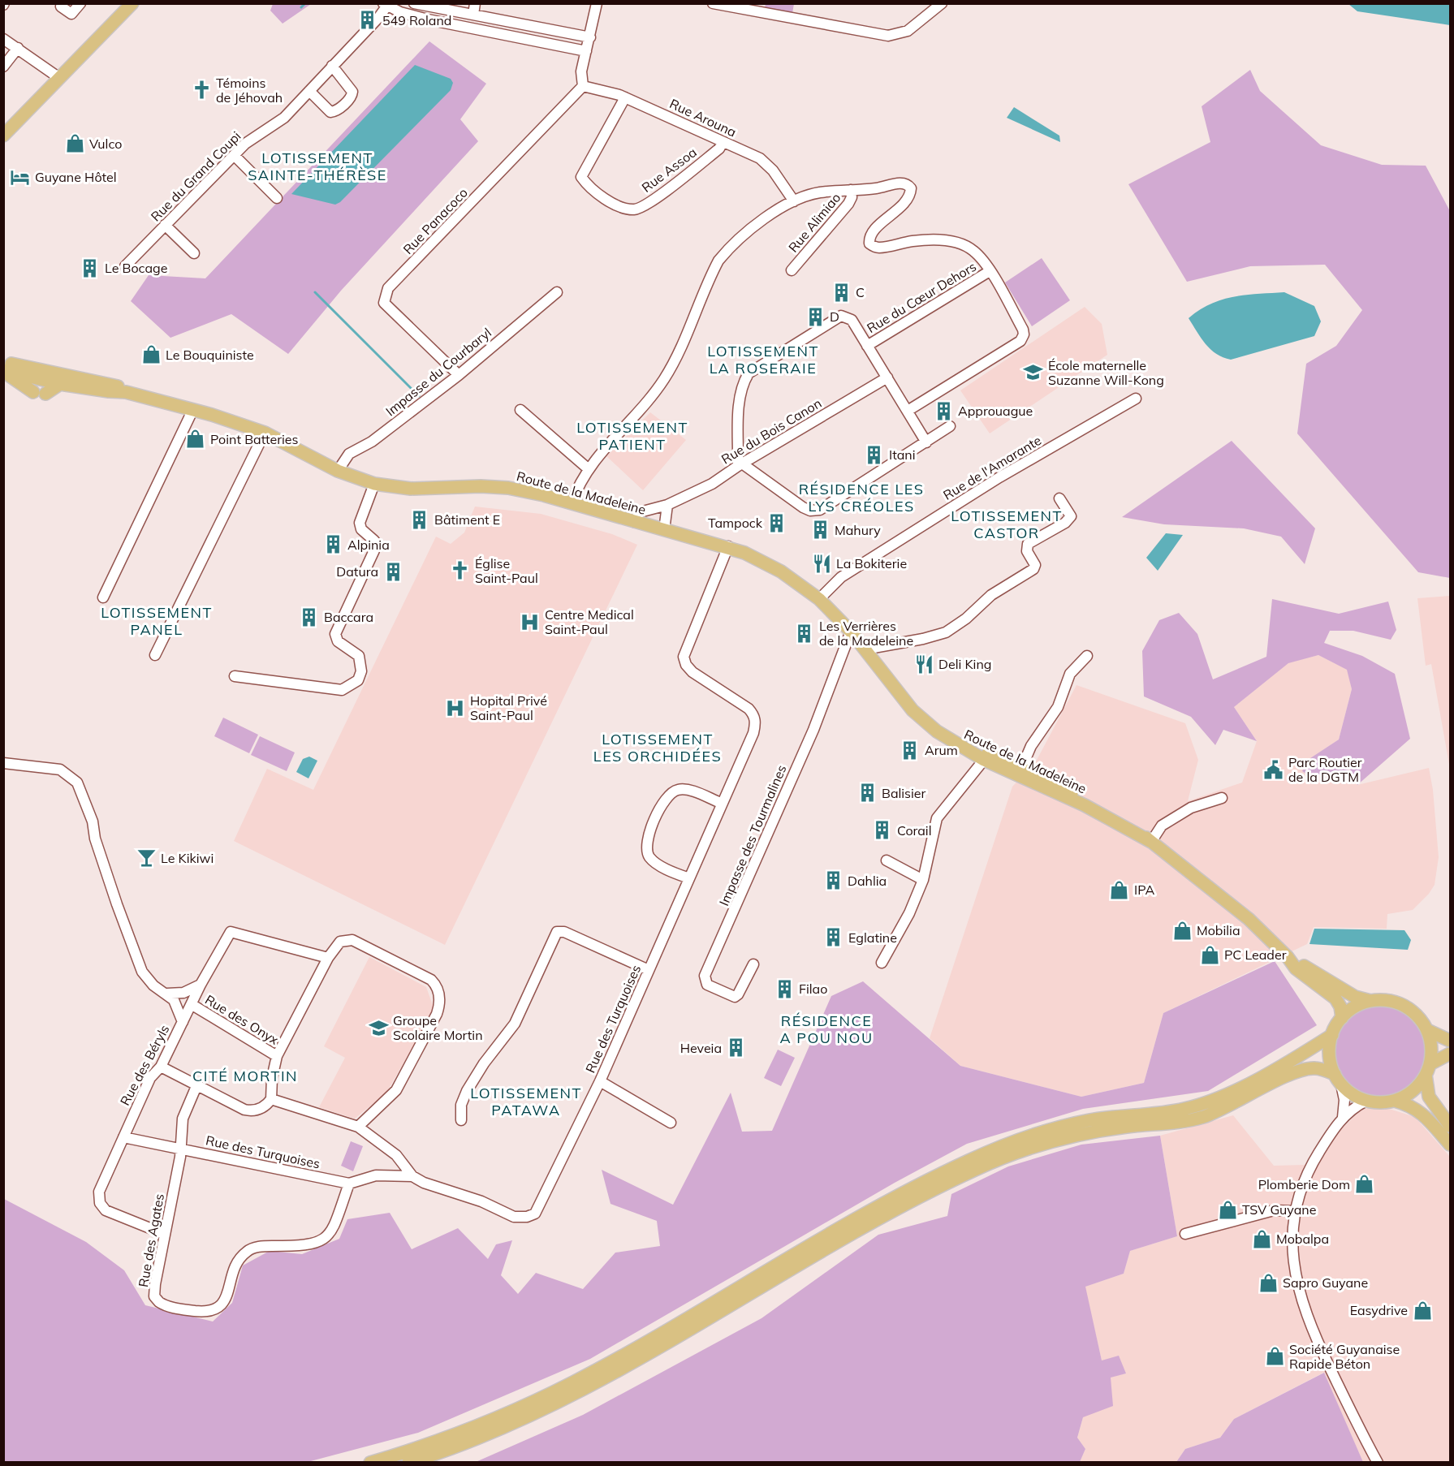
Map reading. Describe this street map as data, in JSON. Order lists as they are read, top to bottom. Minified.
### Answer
{"streets":{"main road":["Route de la Madeleine"],"street":["Rue Arouna","Rue Assoa","Rue du Grand Coupi","Rue Panacoco","Rue Alimiao","Rue du Cœur Dehors","Impasse du Courbaryl","Rue du Bois Canon","Rue de l'Amarante","Impasse des Tourmalines","Rue des Turquoises","Rue des Onyx","Rue des Béryls","Rue des Agates"]},"crossings":[["Rue Arouna","Rue Assoa"],["Rue Arouna","Rue Panacoco"],["Rue Panacoco","Impasse du Courbaryl"],["Impasse du Courbaryl","Route de la Madeleine"],["Rue du Bois Canon","Route de la Madeleine"],["Rue de l'Amarante","Route de la Madeleine"],["Route de la Madeleine","Impasse des Tourmalines"],["Route de la Madeleine","Rue des Turquoises"],["Rue des Turquoises","Rue des Béryls"],["Rue des Turquoises","Rue des Agates"],["Rue des Onyx","Rue des Béryls"],["Rue des Béryls","Rue des Agates"]],"districts":["LOTISSEMENT SAINTE-THÉRÈSE","LOTISSEMENT LA ROSERAIE","LOTISSEMENT PATIENT","RÉSIDENCE LES LYS CRÉOLES","LOTISSEMENT CASTOR","LOTISSEMENT PANEL","LOTISSEMENT LES ORCHIDÉES","RÉSIDENCE A POU NOU","CITÉ MORTIN","LOTISSEMENT PATAWA"],"places":{"building":["549 Roland","Le Bocage","C","D","Approuague","Itani","Bâtiment E","Tampock","Mahury","Alpinia","Datura","Baccara","Les Verrières de la Madeleine","Arum","Balisier","Corail","Dahlia","Eglatine","Filao","Heveia"],"church":["Témoins de Jéhovah","Église Saint-Paul"],"shop":["Vulco","Le Bouquiniste","Point Batteries","IPA","Mobilia","PC Leader","Plomberie Dom","TSV Guyane","Mobalpa","Sapro Guyane","Easydrive","Société Guyanaise Rapide Béton"],"hotel":["Guyane Hôtel"],"school or university":["École maternelle Suzanne Will-Kong","Groupe Scolaire Mortin"],"restaurant":["La Bokiterie","Deli King"],"hospital":["Centre Medical Saint-Paul","Hopital Privé Saint-Paul"],"public building":["Parc Routier de la DGTM"],"bar":["Le Kikiwi"]}}
